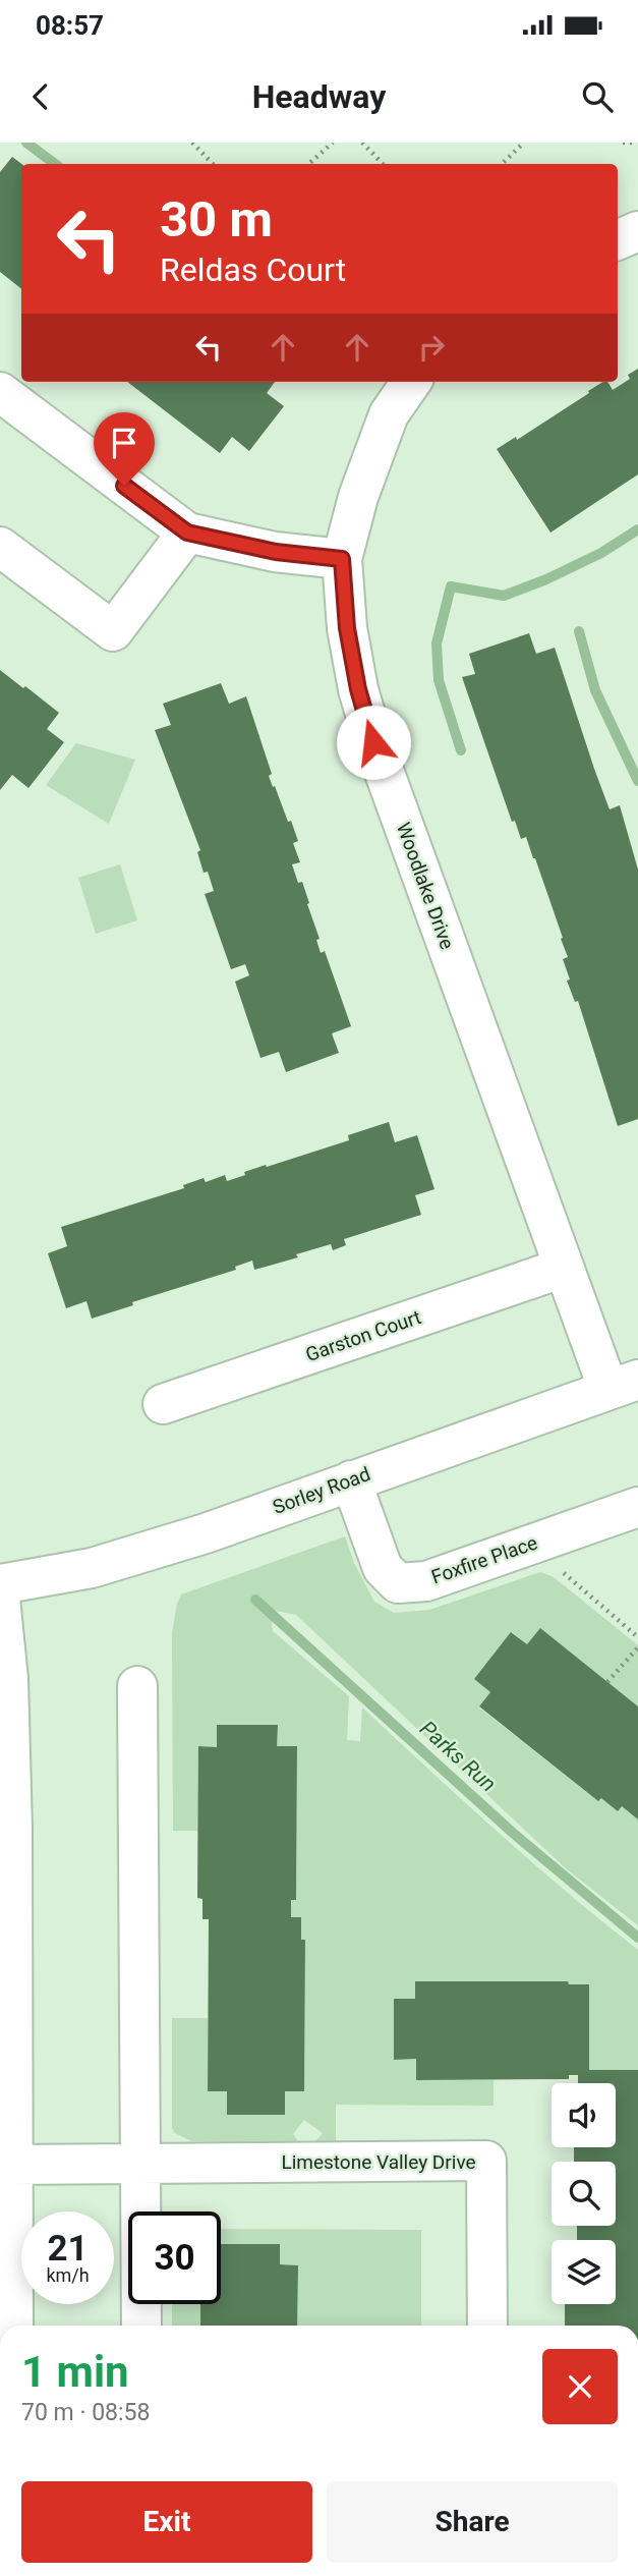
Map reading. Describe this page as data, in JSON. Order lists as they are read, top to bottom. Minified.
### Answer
{"streets":{"street":["Woodlake Drive","Garston Court","Sorley Road","Foxfire Place","Limestone Valley Drive"]},"crossings":[["Woodlake Drive","Garston Court"],["Woodlake Drive","Sorley Road"],["Sorley Road","Foxfire Place"]],"water":["Parks Run"],"page":{"status":"08:57","header":"Headway","turn":["30 m","Reldas Court"],"speed":"21 km/h","limit":"30","heading":["1 min","70 m · 08:58"],"buttons":["Exit","Share"]}}
